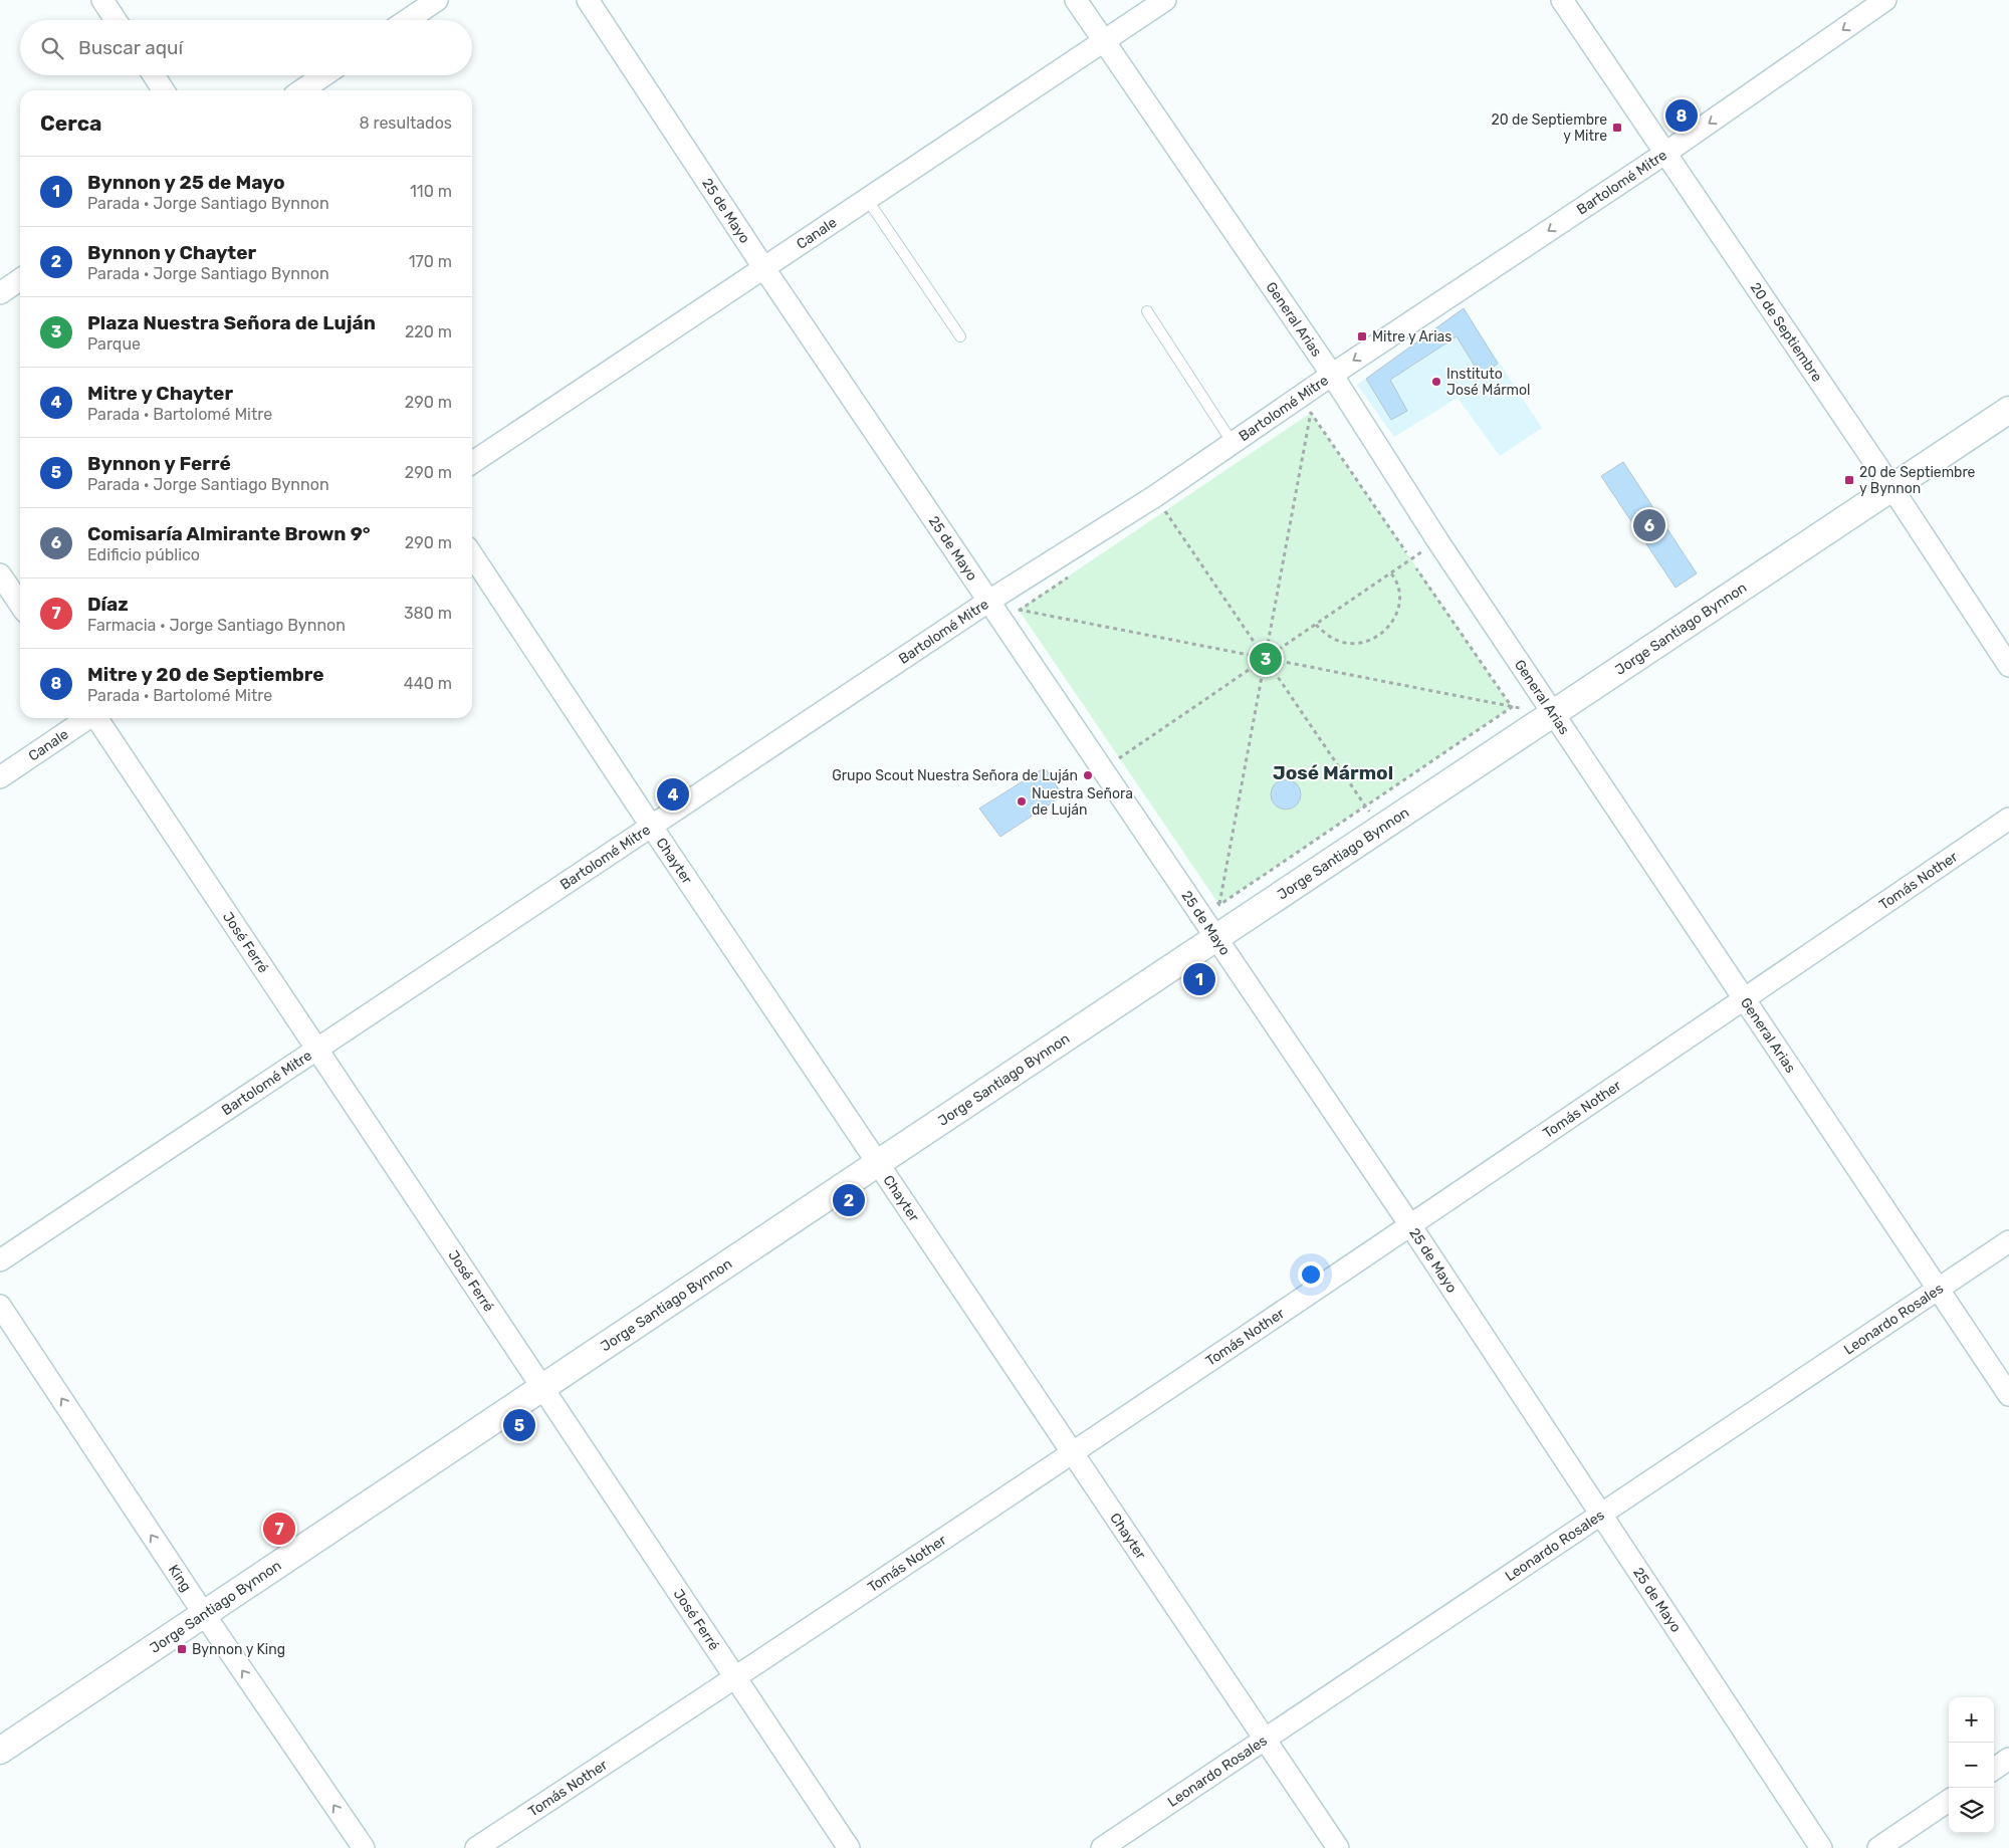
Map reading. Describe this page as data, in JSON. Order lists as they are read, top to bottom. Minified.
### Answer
{"streets":{"street":["Bartolomé Mitre","25 de Mayo","Canale","General Arias","20 de Septiembre","Jorge Santiago Bynnon","Chayter","Tomás Nother","José Ferré","Leonardo Rosales","King"]},"crossings":[["Bartolomé Mitre","25 de Mayo"],["Bartolomé Mitre","General Arias"],["Bartolomé Mitre","20 de Septiembre"],["Bartolomé Mitre","Chayter"],["Bartolomé Mitre","José Ferré"],["25 de Mayo","Canale"],["25 de Mayo","Jorge Santiago Bynnon"],["25 de Mayo","Tomás Nother"],["25 de Mayo","Leonardo Rosales"],["Canale","General Arias"],["General Arias","Jorge Santiago Bynnon"],["General Arias","Tomás Nother"],["General Arias","Leonardo Rosales"],["20 de Septiembre","Jorge Santiago Bynnon"],["Jorge Santiago Bynnon","Chayter"],["Jorge Santiago Bynnon","José Ferré"],["Jorge Santiago Bynnon","King"],["Chayter","Tomás Nother"],["Chayter","Leonardo Rosales"],["Tomás Nother","José Ferré"]],"one_way":["King"],"districts":["José Mármol"],"places":{"transit":["20 de Septiembre y Mitre","Mitre y Arias","20 de Septiembre y Bynnon","Bynnon y King"],"other":["Instituto José Mármol","Grupo Scout Nuestra Señora de Luján","Nuestra Señora de Luján"]},"page":{"search":"Buscar aquí","heading":["Cerca","8 resultados"],"pins":["8","6","3","4","1","2","5","7"],"list":[{"mark":"1","name":"Bynnon y 25 de Mayo","note":"Parada · Jorge Santiago Bynnon","value":"110 m"},{"mark":"2","name":"Bynnon y Chayter","note":"Parada · Jorge Santiago Bynnon","value":"170 m"},{"mark":"3","name":"Plaza Nuestra Señora de Luján","note":"Parque","value":"220 m"},{"mark":"4","name":"Mitre y Chayter","note":"Parada · Bartolomé Mitre","value":"290 m"},{"mark":"5","name":"Bynnon y Ferré","note":"Parada · Jorge Santiago Bynnon","value":"290 m"},{"mark":"6","name":"Comisaría Almirante Brown 9°","note":"Edificio público","value":"290 m"},{"mark":"7","name":"Díaz","note":"Farmacia · Jorge Santiago Bynnon","value":"380 m"},{"mark":"8","name":"Mitre y 20 de Septiembre","note":"Parada · Bartolomé Mitre","value":"440 m"}],"map_buttons":["+","−"]}}
